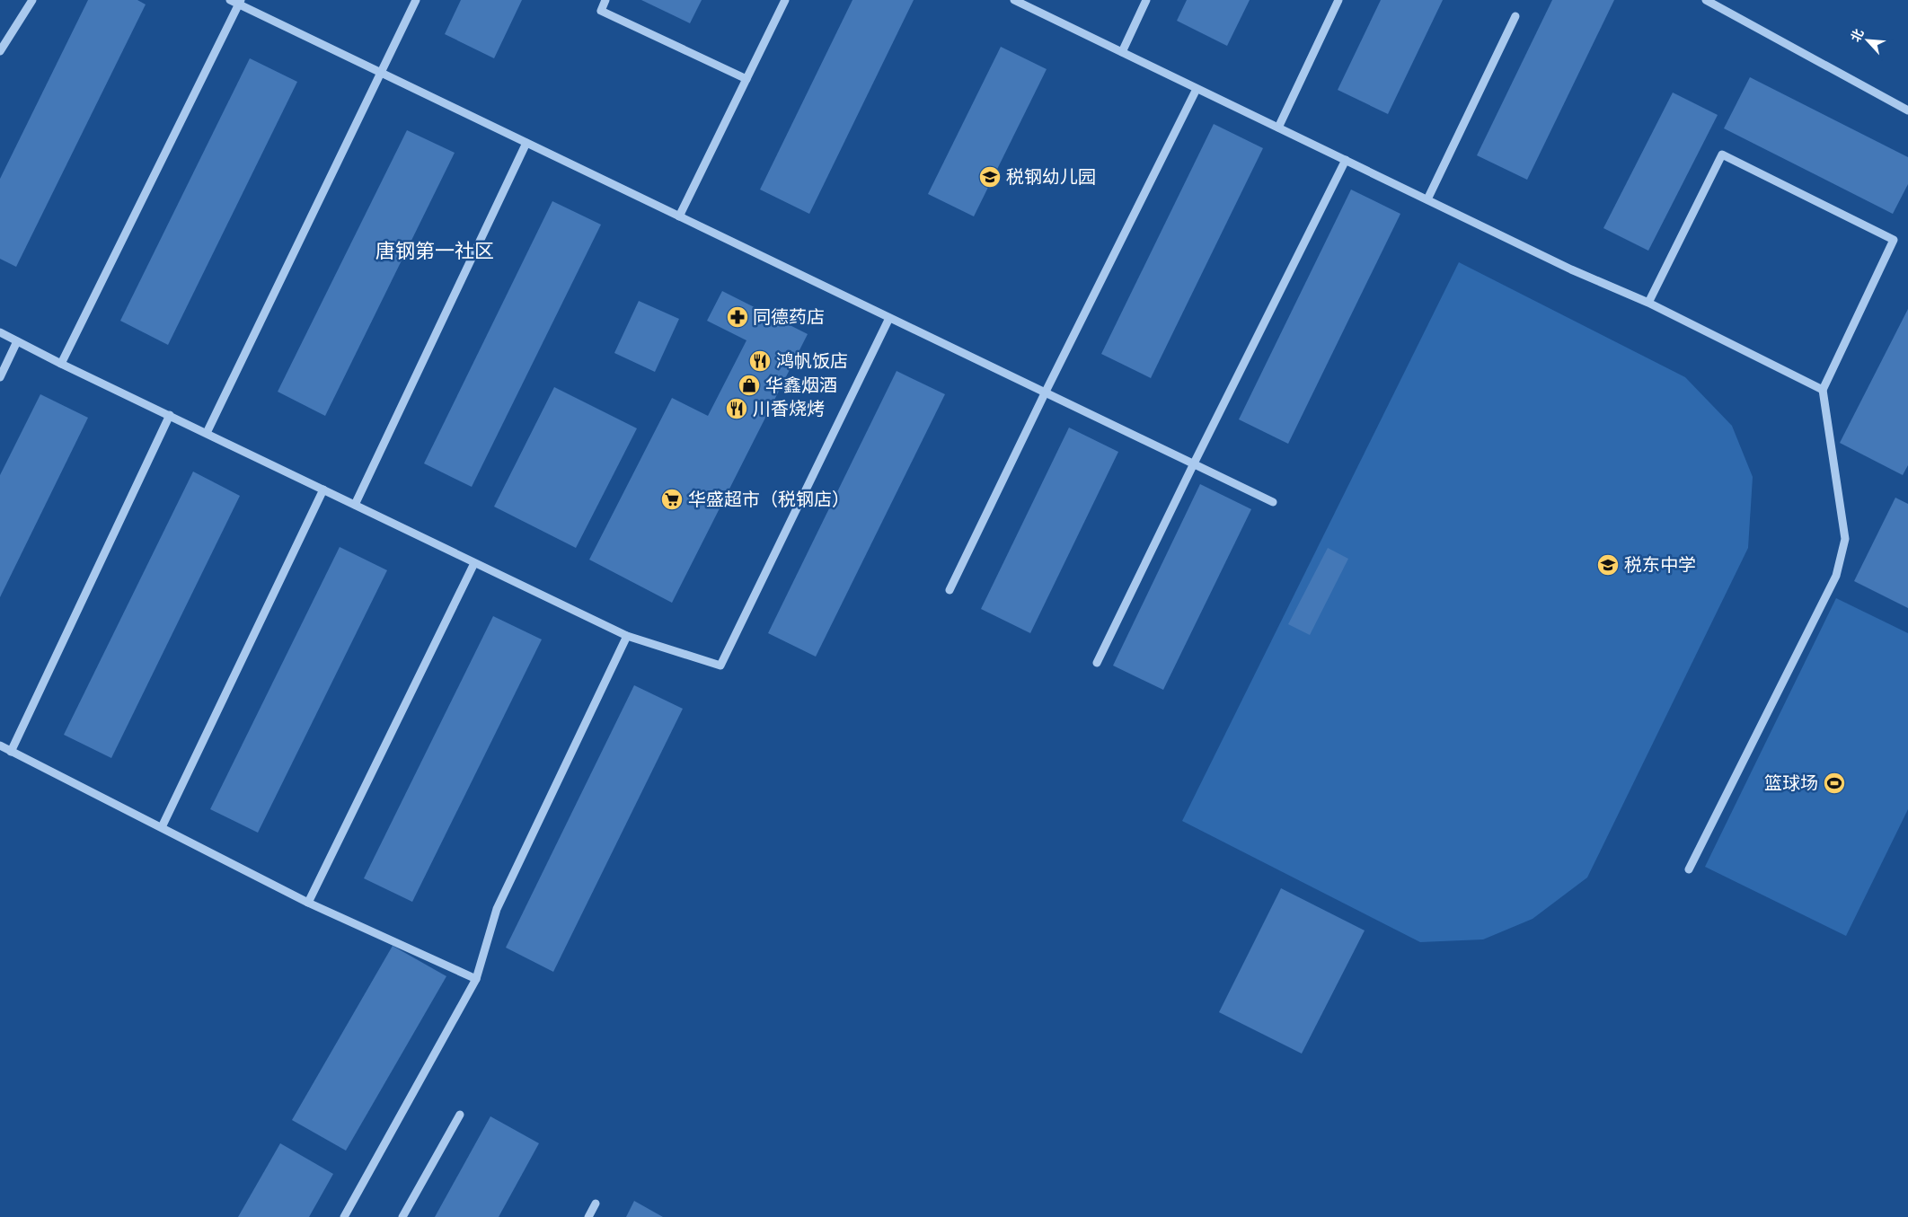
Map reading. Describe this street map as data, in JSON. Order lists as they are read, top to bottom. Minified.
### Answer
{"districts":["唐钢第一社区"],"places":{"school or university":["税钢幼儿园","税东中学"],"pharmacy":["同德药店"],"restaurant":["鸿帆饭店","川香烧烤"],"shop":["华鑫烟酒"],"supermarket":["华盛超市（税钢店）"],"sports":["篮球场"]},"north":"top left"}
